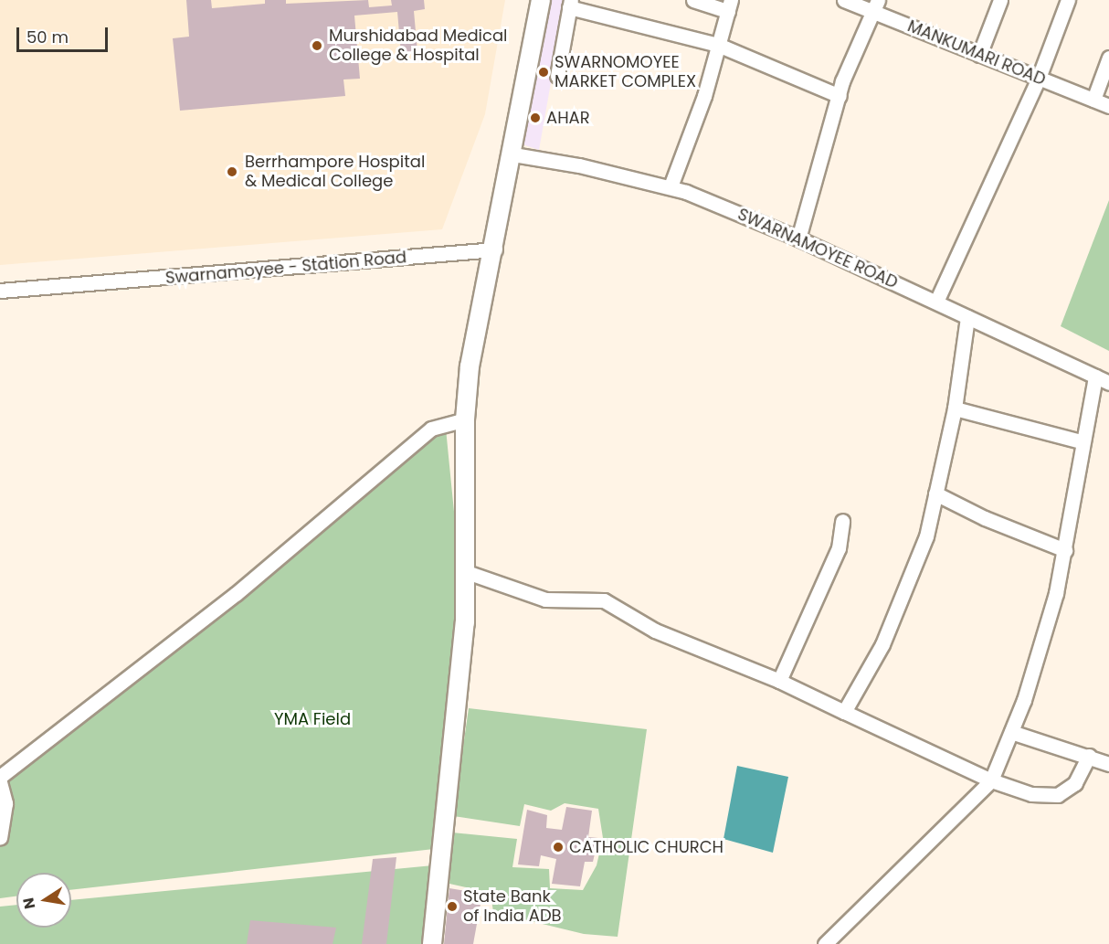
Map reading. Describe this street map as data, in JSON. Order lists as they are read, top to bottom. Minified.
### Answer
{"streets":{"street":["MANKUMARI ROAD","SWARNAMOYEE ROAD","Swarnamoyee - Station Road"]},"parks":["YMA Field"],"places":["Murshidabad Medical College & Hospital","SWARNOMOYEE MARKET COMPLEX","AHAR","Berrhampore Hospital & Medical College","CATHOLIC CHURCH","State Bank of India ADB"],"scale_bar":"50 m","north":"left"}
